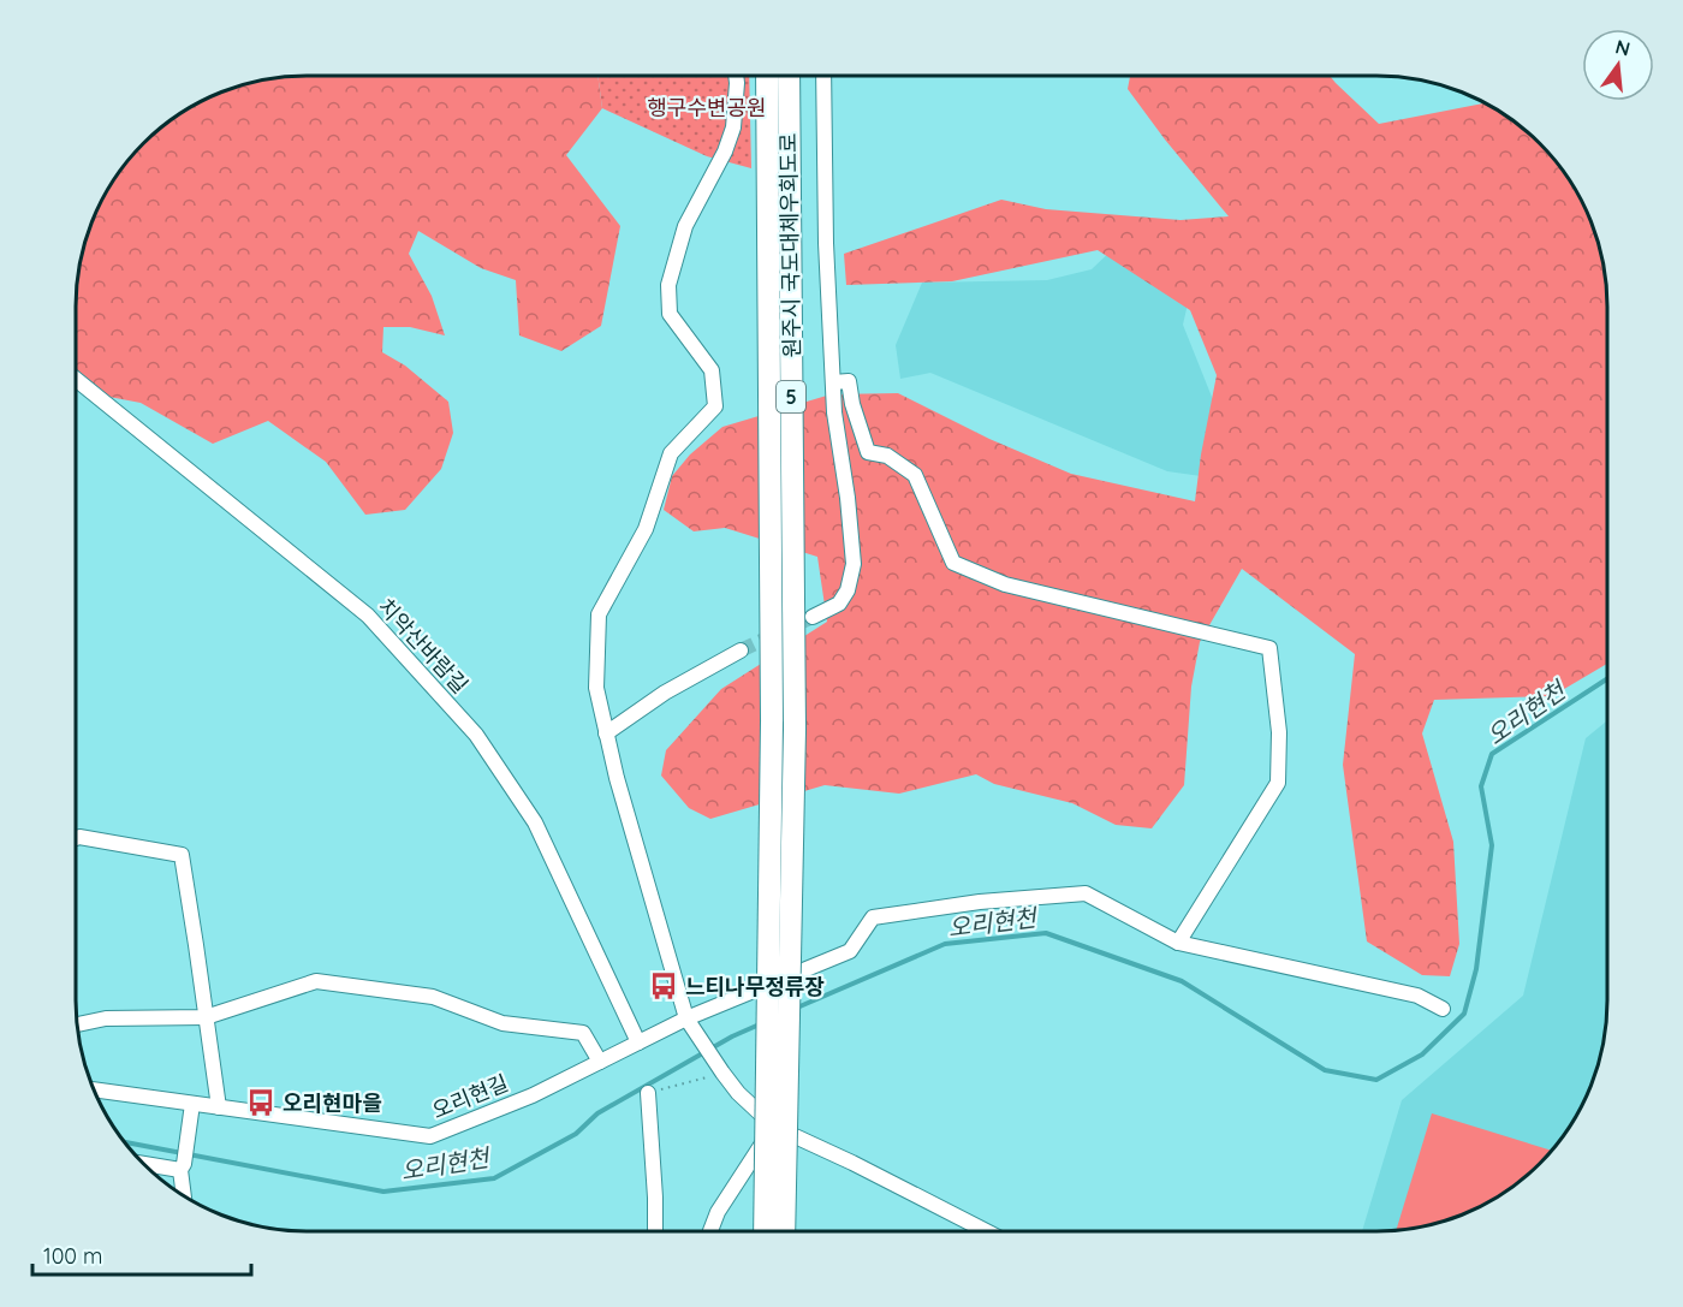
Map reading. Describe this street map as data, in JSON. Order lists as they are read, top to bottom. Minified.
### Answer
{"streets":{"highway":["원주시 국도대체우회도로","5"],"street":["치악산바람길","오리현길"]},"crossings":[["치악산바람길","오리현길"]],"water":["오리현천"],"parks":["행구수변공원"],"places":{"bus stop":["느티나무정류장","오리현마을"]},"scale_bar":"100 m","north":"top"}
